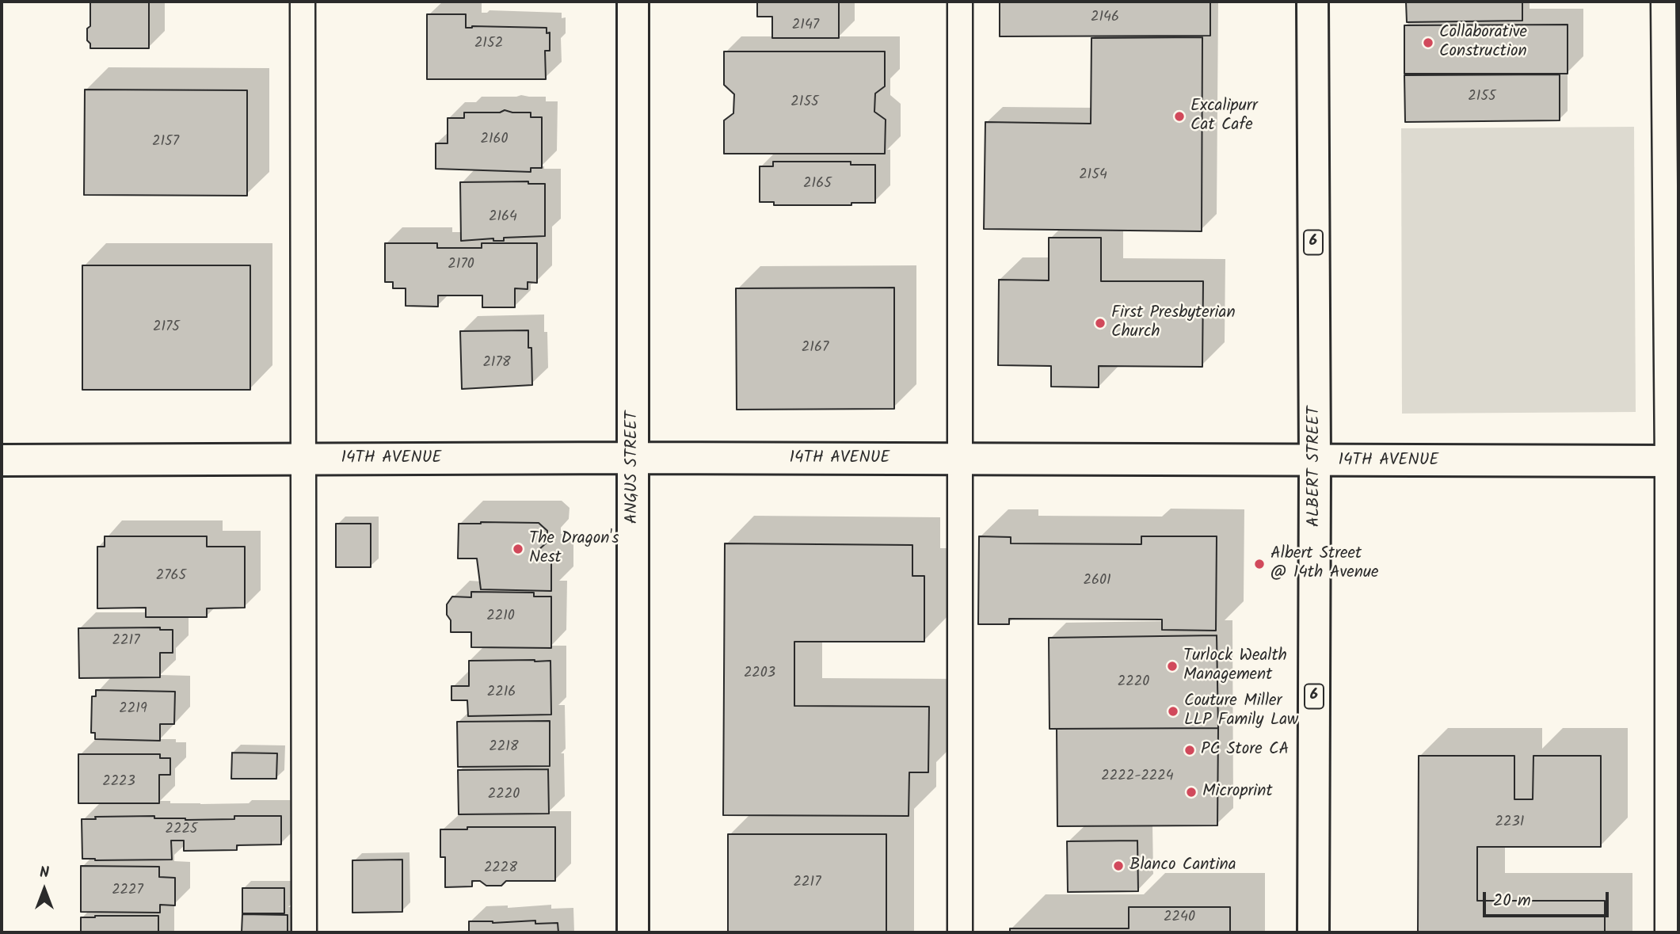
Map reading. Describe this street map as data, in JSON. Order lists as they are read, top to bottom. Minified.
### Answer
{"streets":{"street":["6","14TH AVENUE","ALBERT STREET","ANGUS STREET"]},"crossings":[["14TH AVENUE","ALBERT STREET"],["14TH AVENUE","ANGUS STREET"]],"places":["Collaborative Construction","Excalipurr Cat Cafe","First Presbyterian Church","The Dragon's Nest","Albert Street @ 14th Avenue","Turlock Wealth Management","Couture Miller LLP Family Law","PC Store CA","Microprint","Blanco Cantina"],"house_numbers":["2146","2147","2152","2155","2155","2160","2157","2154","2165","2164","2170","2175","2167","2178","2765","2601","2210","2217","2203","2220","2216","2219","2218","2222-2224","2223","2220","2231","2225","2228","2217","2227","2240"],"scale_bar":"20 m","north":"top"}
